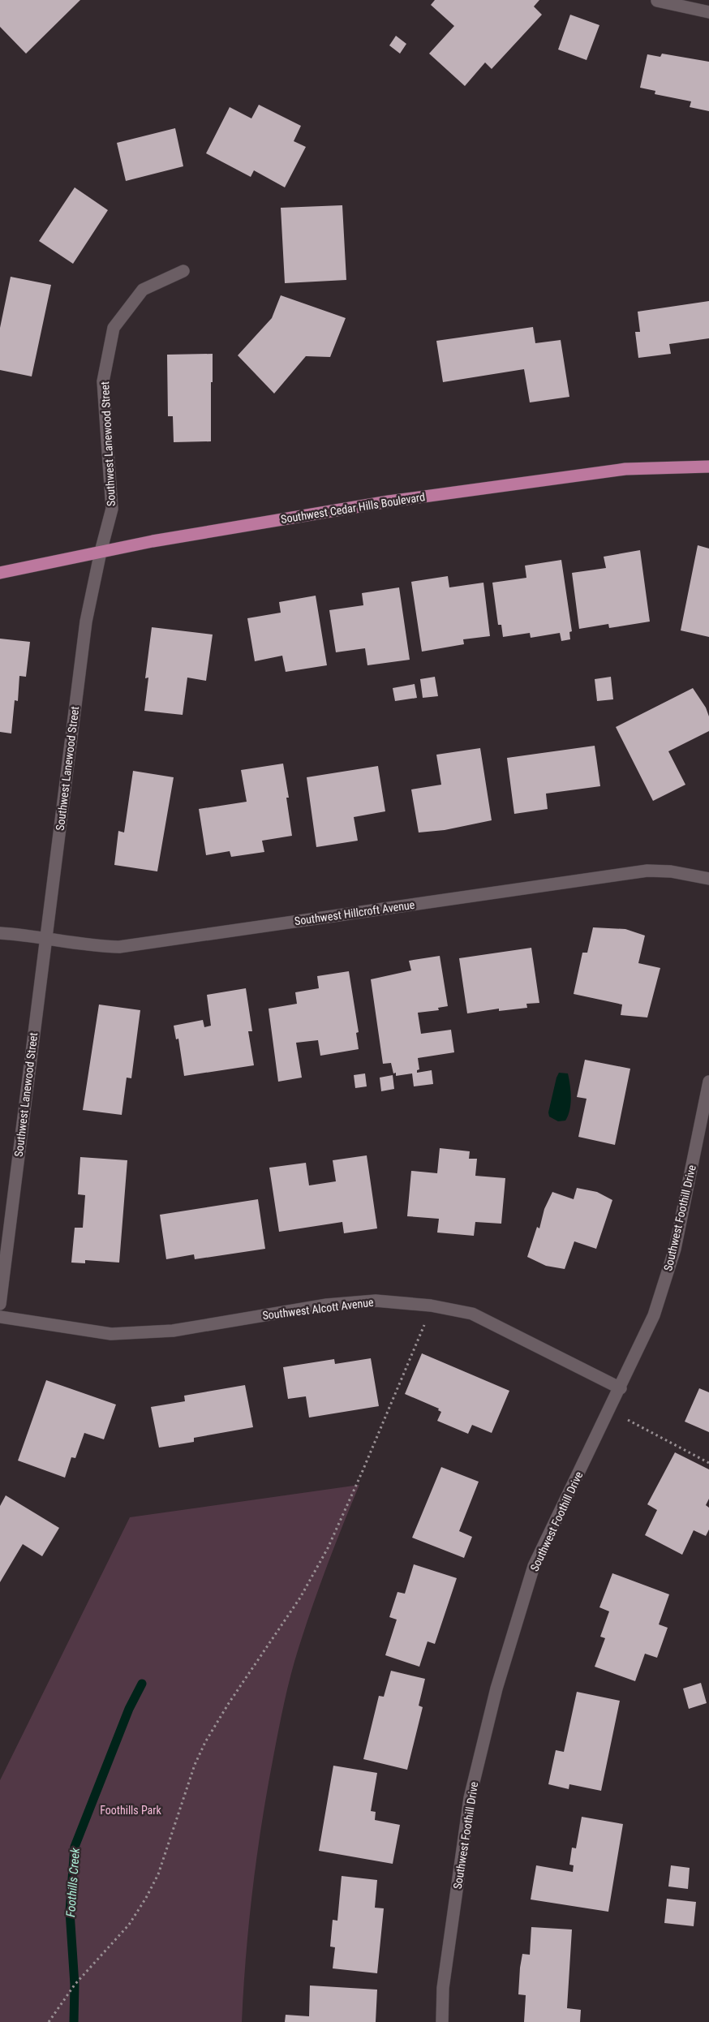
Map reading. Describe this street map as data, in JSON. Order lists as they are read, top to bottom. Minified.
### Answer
{"streets":{"main road":["Southwest Cedar Hills Boulevard"],"street":["Southwest Lanewood Street","Southwest Hillcroft Avenue","Southwest Foothill Drive","Southwest Alcott Avenue"]},"crossings":[["Southwest Lanewood Street","Southwest Cedar Hills Boulevard"],["Southwest Lanewood Street","Southwest Hillcroft Avenue"],["Southwest Foothill Drive","Southwest Alcott Avenue"]],"water":["Foothills Creek"],"parks":["Foothills Park"]}
